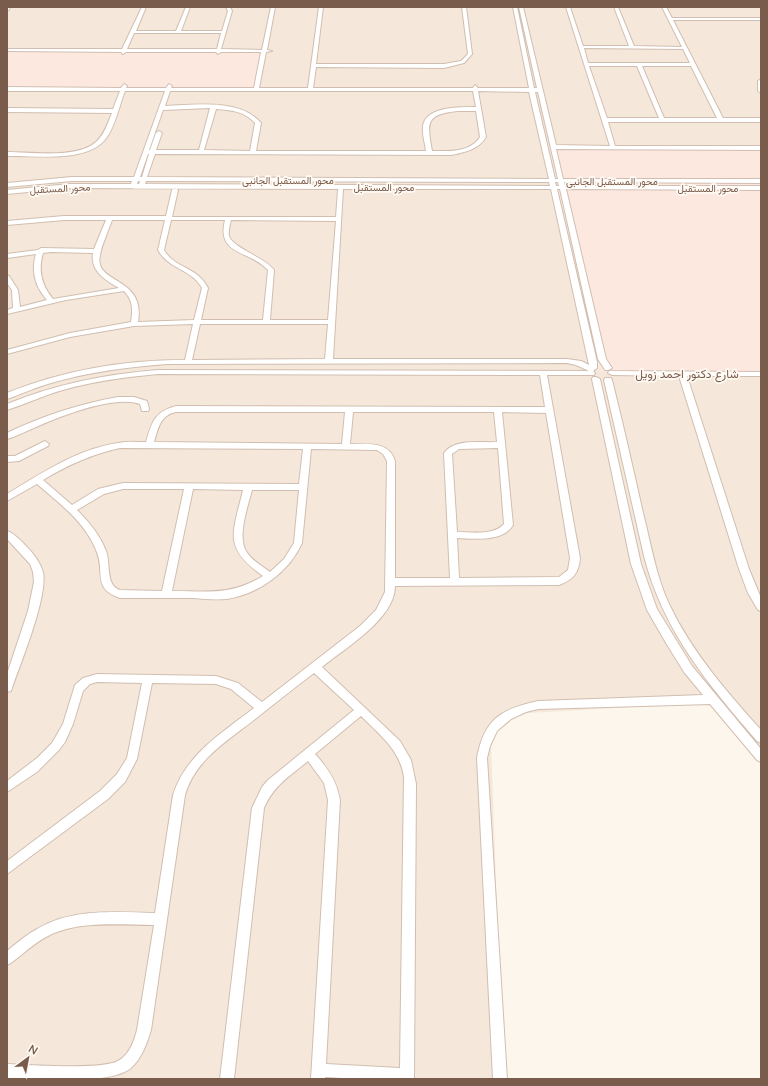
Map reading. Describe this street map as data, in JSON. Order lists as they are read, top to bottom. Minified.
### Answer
{"streets":{"street":["محور المستقبل الجانبى","محور المستقبل","شارع دكتور احمد زويل"]},"crossings":[["محور المستقبل الجانبى","محور المستقبل"]],"north":"top right"}
